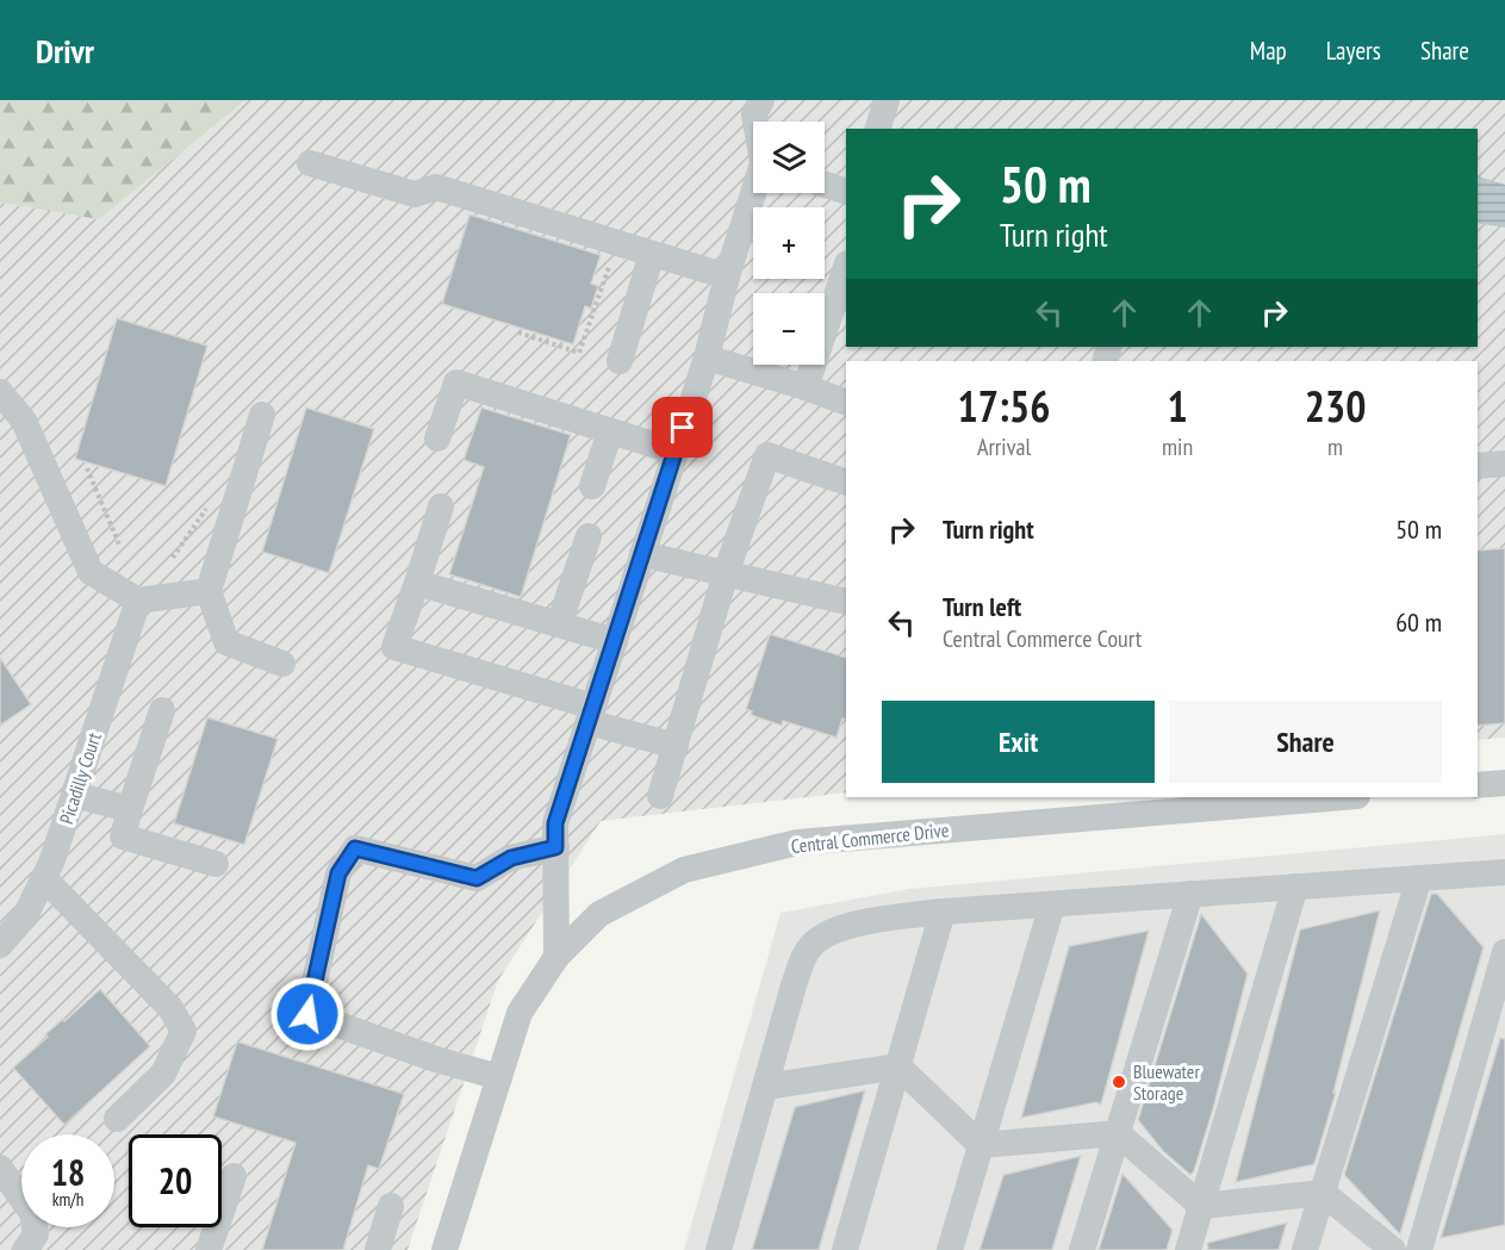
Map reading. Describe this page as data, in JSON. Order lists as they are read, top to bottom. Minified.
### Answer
{"streets":{"street":["Picadilly Court","Central Commerce Drive"]},"places":["Bluewater Storage"],"page":{"header":"Drivr","nav":["Map","Layers","Share"],"map_buttons":["+","−"],"turn":["50 m","Turn right"],"eta":["17:56","Arrival","1","min","230","m"],"list":[{"name":"Turn right","value":"50 m"},{"name":"Turn left","note":"Central Commerce Court","value":"60 m"}],"buttons":["Exit","Share"],"speed":"18 km/h","limit":"20"}}
